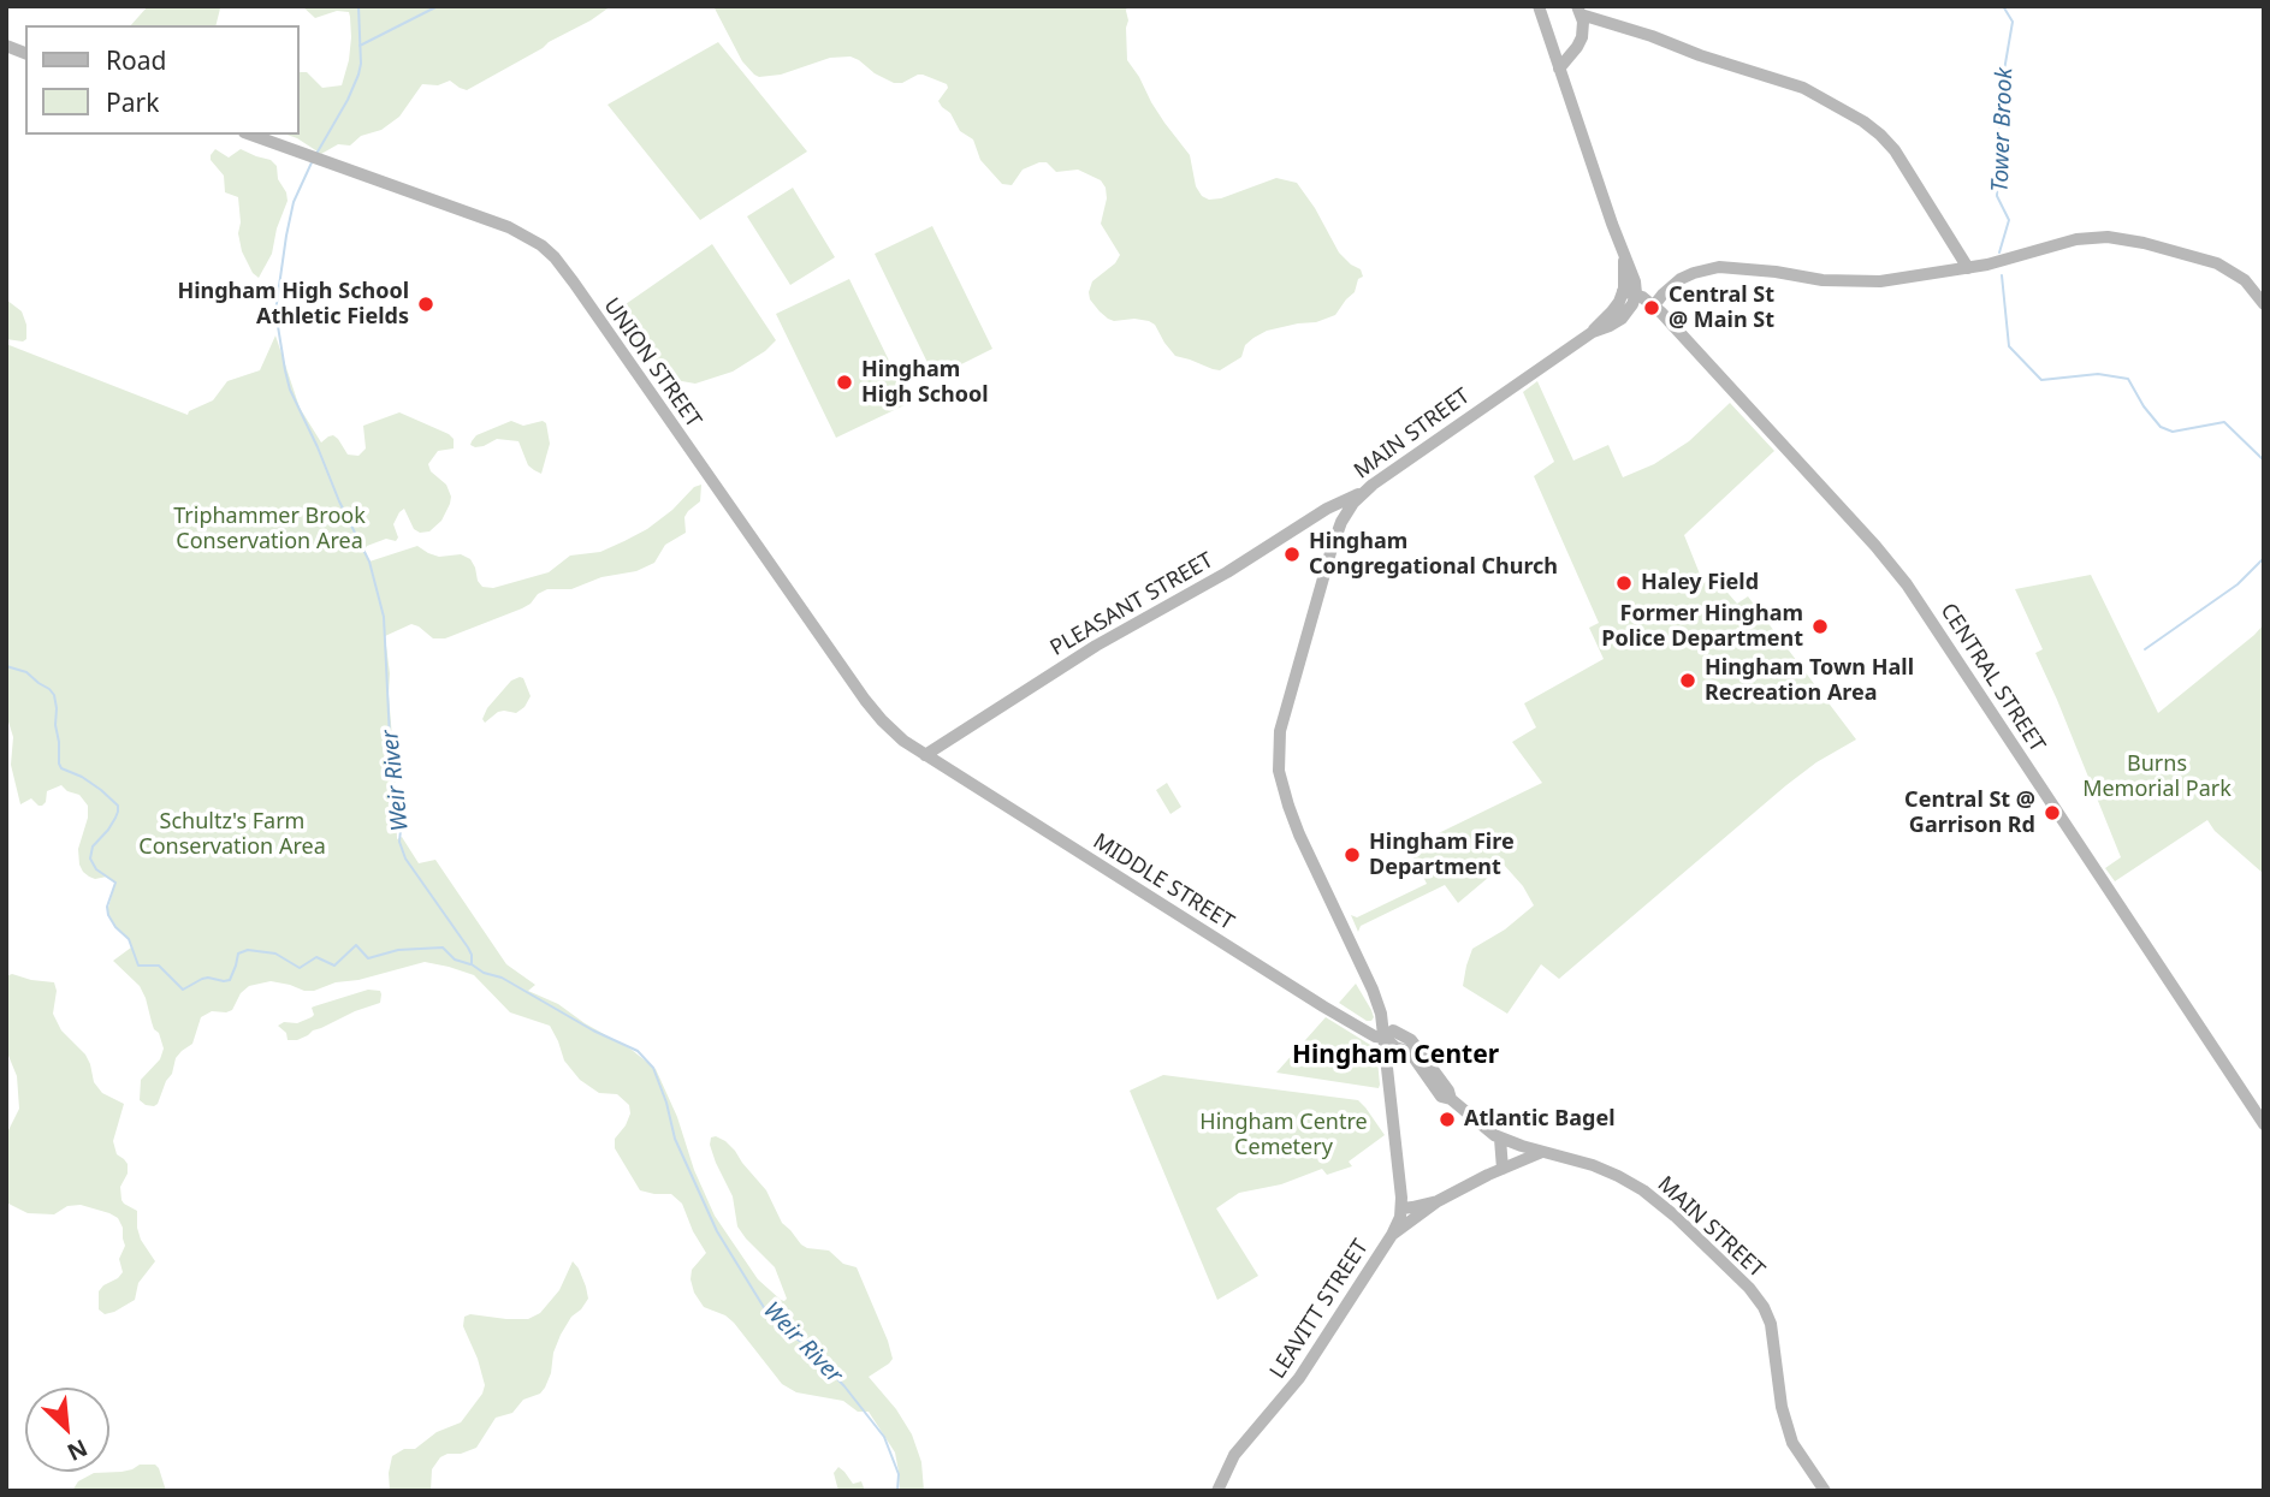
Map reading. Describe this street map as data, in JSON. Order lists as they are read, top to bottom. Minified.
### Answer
{"streets":{"main road":["UNION STREET","MAIN STREET","PLEASANT STREET","CENTRAL STREET","MIDDLE STREET","LEAVITT STREET"]},"crossings":[["UNION STREET","PLEASANT STREET"],["UNION STREET","MIDDLE STREET"],["MAIN STREET","PLEASANT STREET"],["MAIN STREET","CENTRAL STREET"],["MAIN STREET","MIDDLE STREET"],["MAIN STREET","LEAVITT STREET"],["PLEASANT STREET","MIDDLE STREET"]],"districts":["Hingham Center"],"water":["Tower Brook","Weir River"],"parks":["Triphammer Brook Conservation Area","Burns Memorial Park","Schultz's Farm Conservation Area","Hingham Centre Cemetery"],"places":["Hingham High School Athletic Fields","Central St @ Main St","Hingham High School","Hingham Congregational Church","Haley Field","Former Hingham Police Department","Hingham Town Hall Recreation Area","Central St @ Garrison Rd","Hingham Fire Department","Atlantic Bagel"],"legend":["Road","Park"],"north":"bottom right"}
